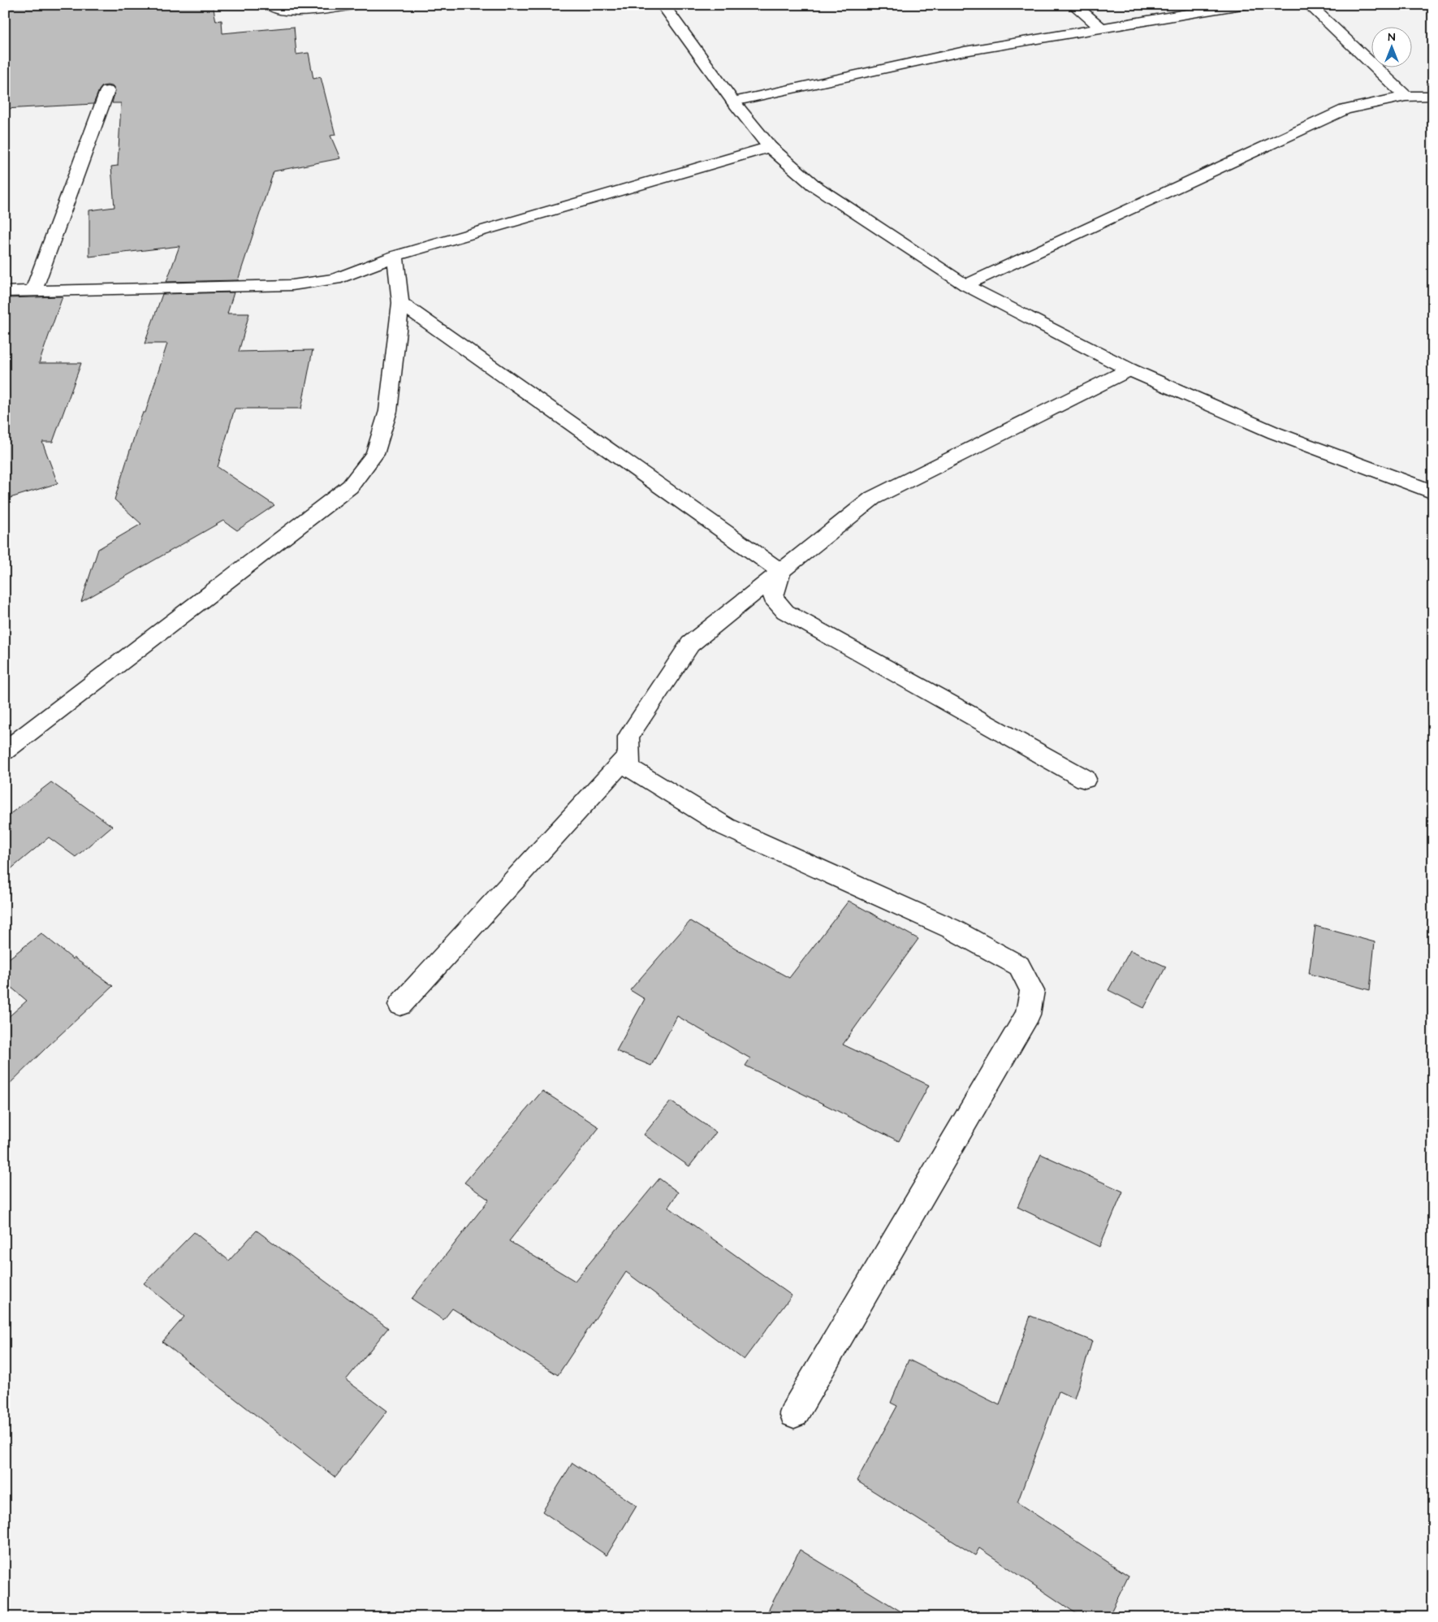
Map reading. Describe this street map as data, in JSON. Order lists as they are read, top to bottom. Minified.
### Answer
{"north":"top"}
